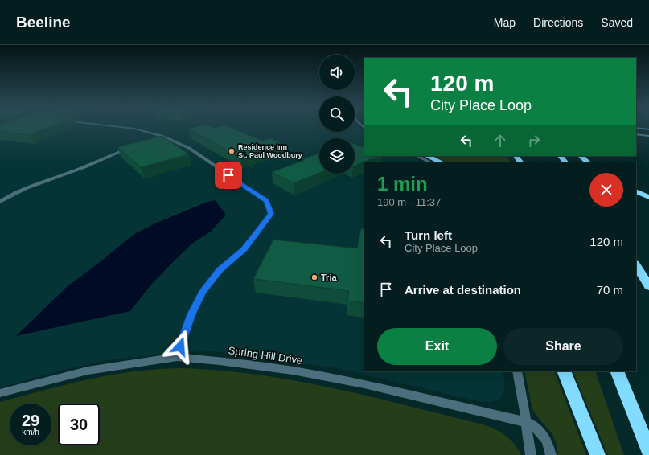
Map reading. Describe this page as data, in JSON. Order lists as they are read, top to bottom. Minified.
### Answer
{"streets":{"street":["Spring Hill Drive"]},"places":["Residence Inn St. Paul Woodbury","Tria"],"page":{"header":"Beeline","nav":["Map","Directions","Saved"],"turn":["120 m","City Place Loop"],"heading":["1 min","190 m · 11:37"],"list":[{"name":"Turn left","note":"City Place Loop","value":"120 m"},{"name":"Arrive at destination","value":"70 m"}],"buttons":["Exit","Share"],"speed":"29 km/h","limit":"30"}}
